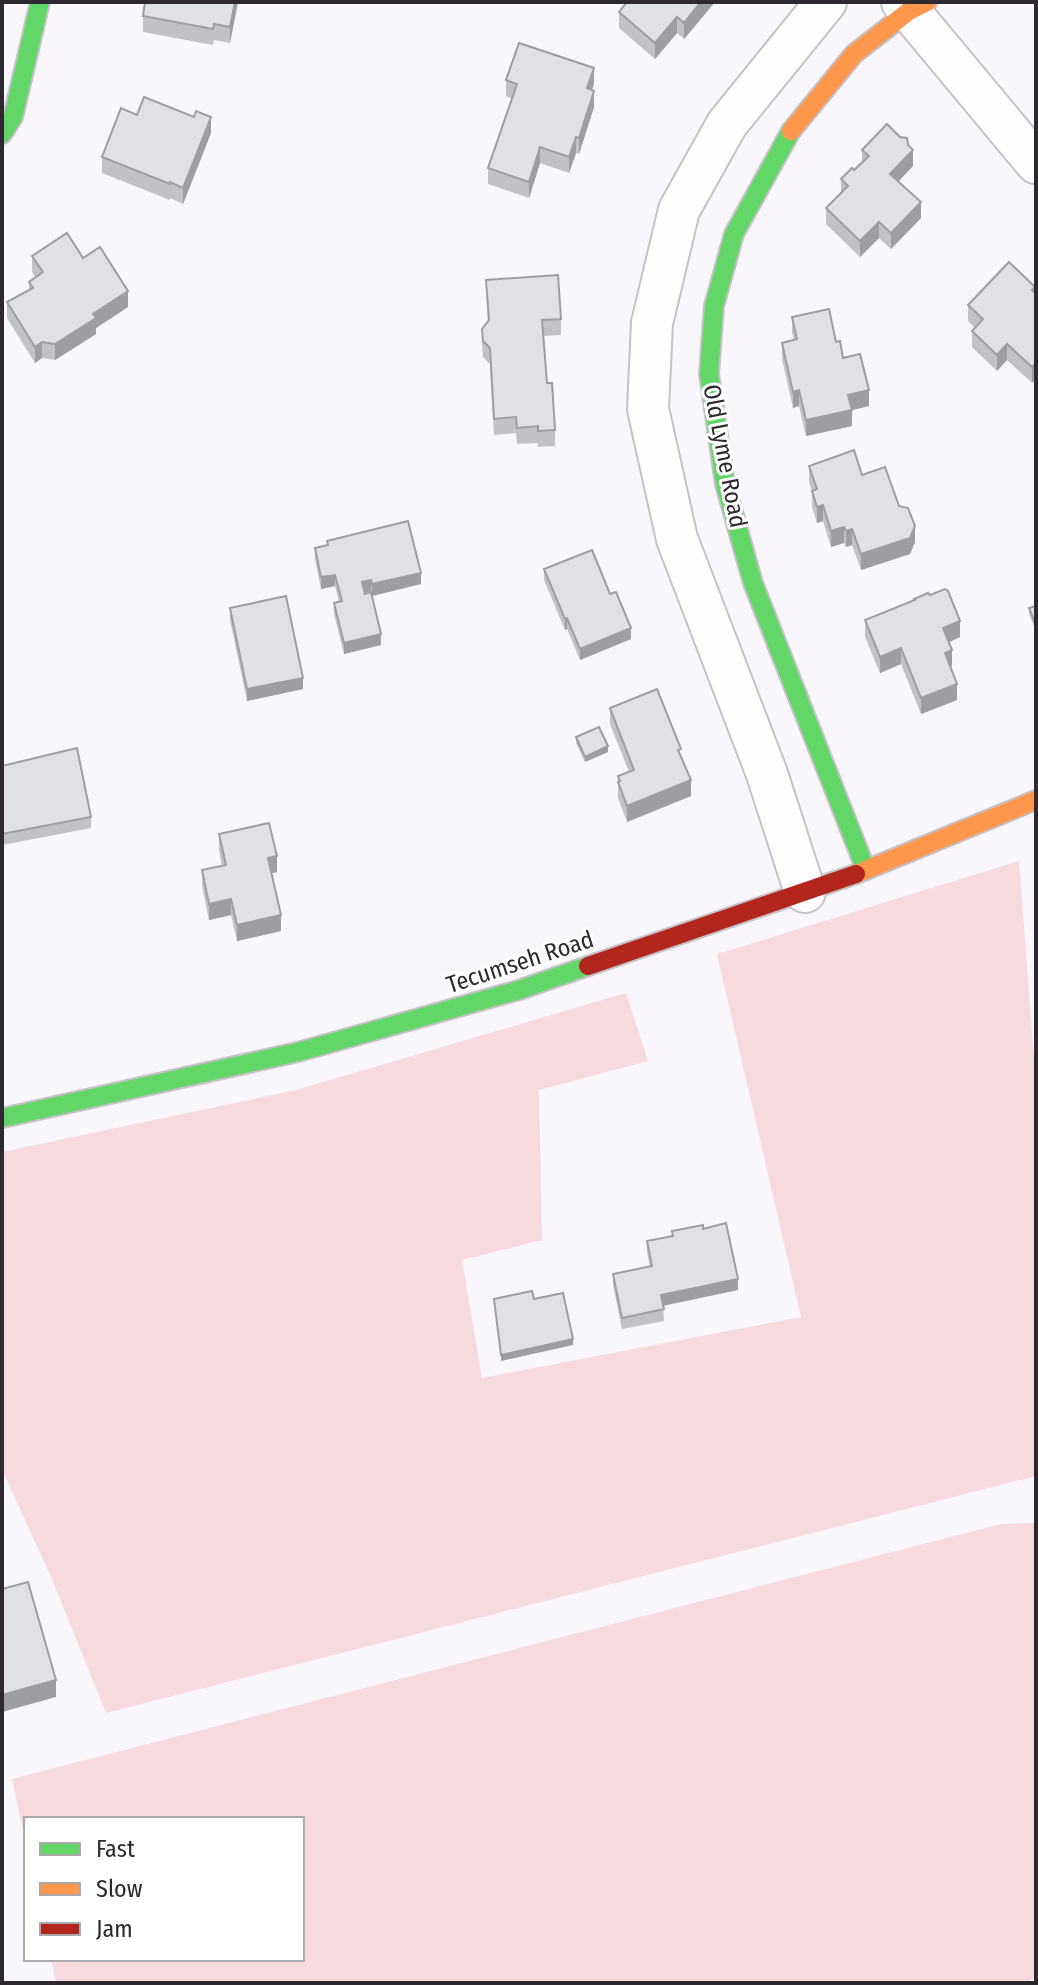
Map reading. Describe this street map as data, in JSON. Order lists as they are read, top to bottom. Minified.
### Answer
{"streets":{"street":["Old Lyme Road","Tecumseh Road"]},"crossings":[["Old Lyme Road","Tecumseh Road"]],"legend":["Fast","Slow","Jam"]}
